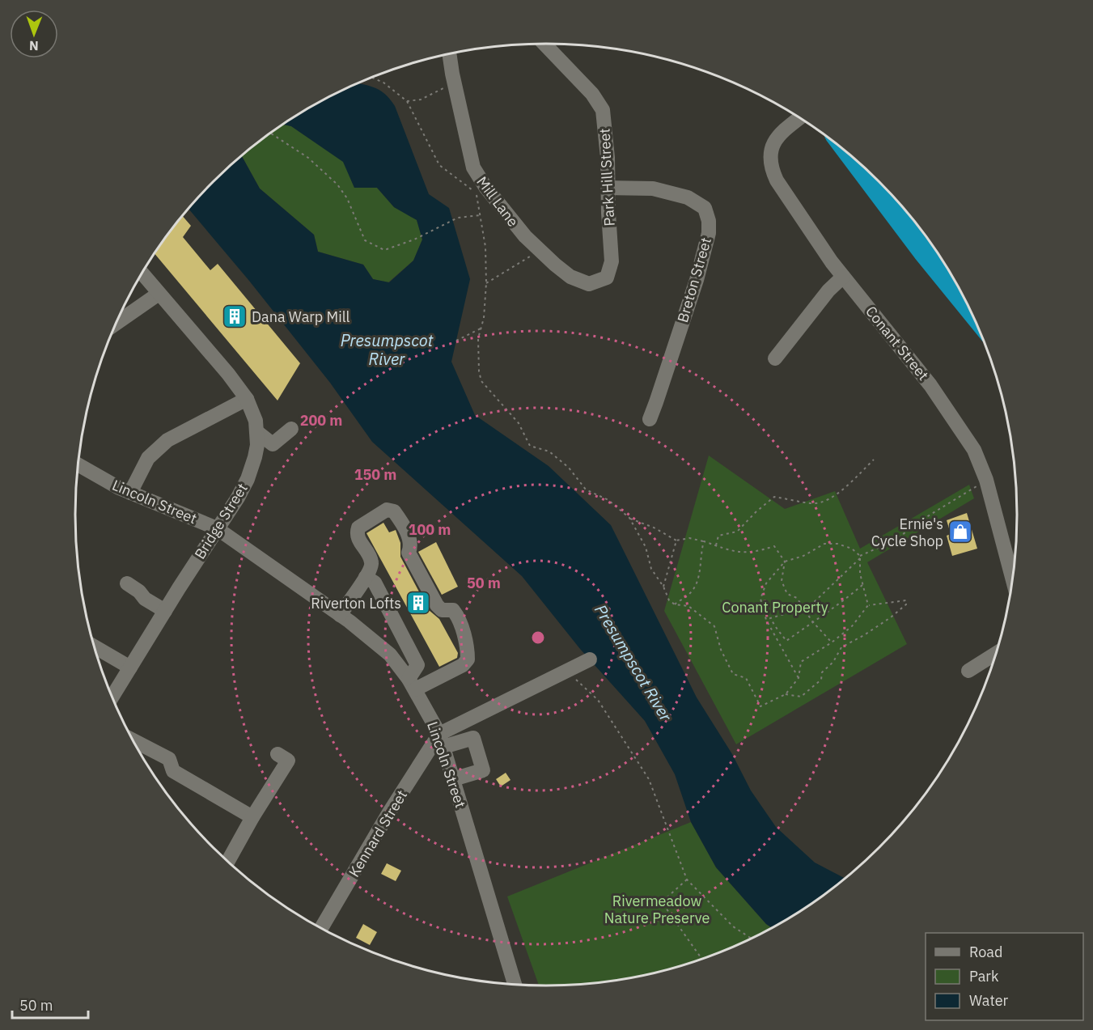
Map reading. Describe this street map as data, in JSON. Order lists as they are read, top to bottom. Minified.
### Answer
{"streets":{"street":["Park Hill Street","Mill Lane","Breton Street","Conant Street","Lincoln Street","Bridge Street","Kennard Street"]},"crossings":[["Park Hill Street","Mill Lane"],["Park Hill Street","Breton Street"],["Lincoln Street","Bridge Street"],["Lincoln Street","Kennard Street"]],"water":["Presumpscot River"],"parks":["Conant Property","Rivermeadow Nature Preserve"],"places":{"building":["Dana Warp Mill","Riverton Lofts"],"shop":["Ernie's Cycle Shop"]},"legend":["Road","Park","Water"],"scale_bar":"50 m","north":"bottom","rings":["200 m","150 m","100 m","50 m"]}
